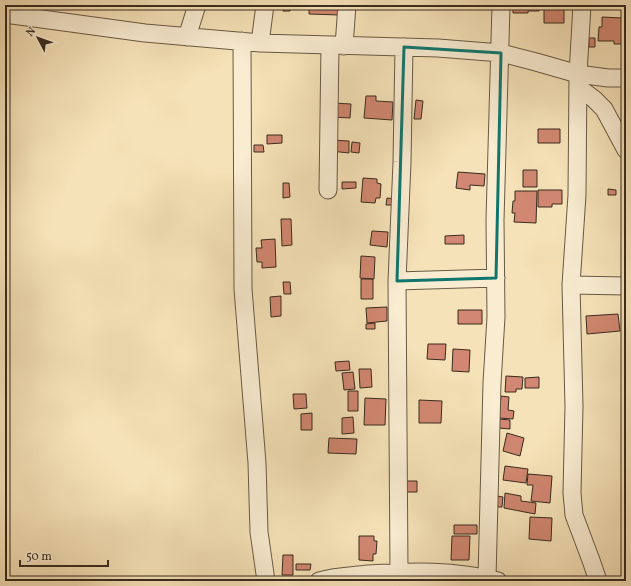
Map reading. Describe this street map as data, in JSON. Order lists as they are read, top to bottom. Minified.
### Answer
{"scale_bar":"50 m","north":"top left"}
